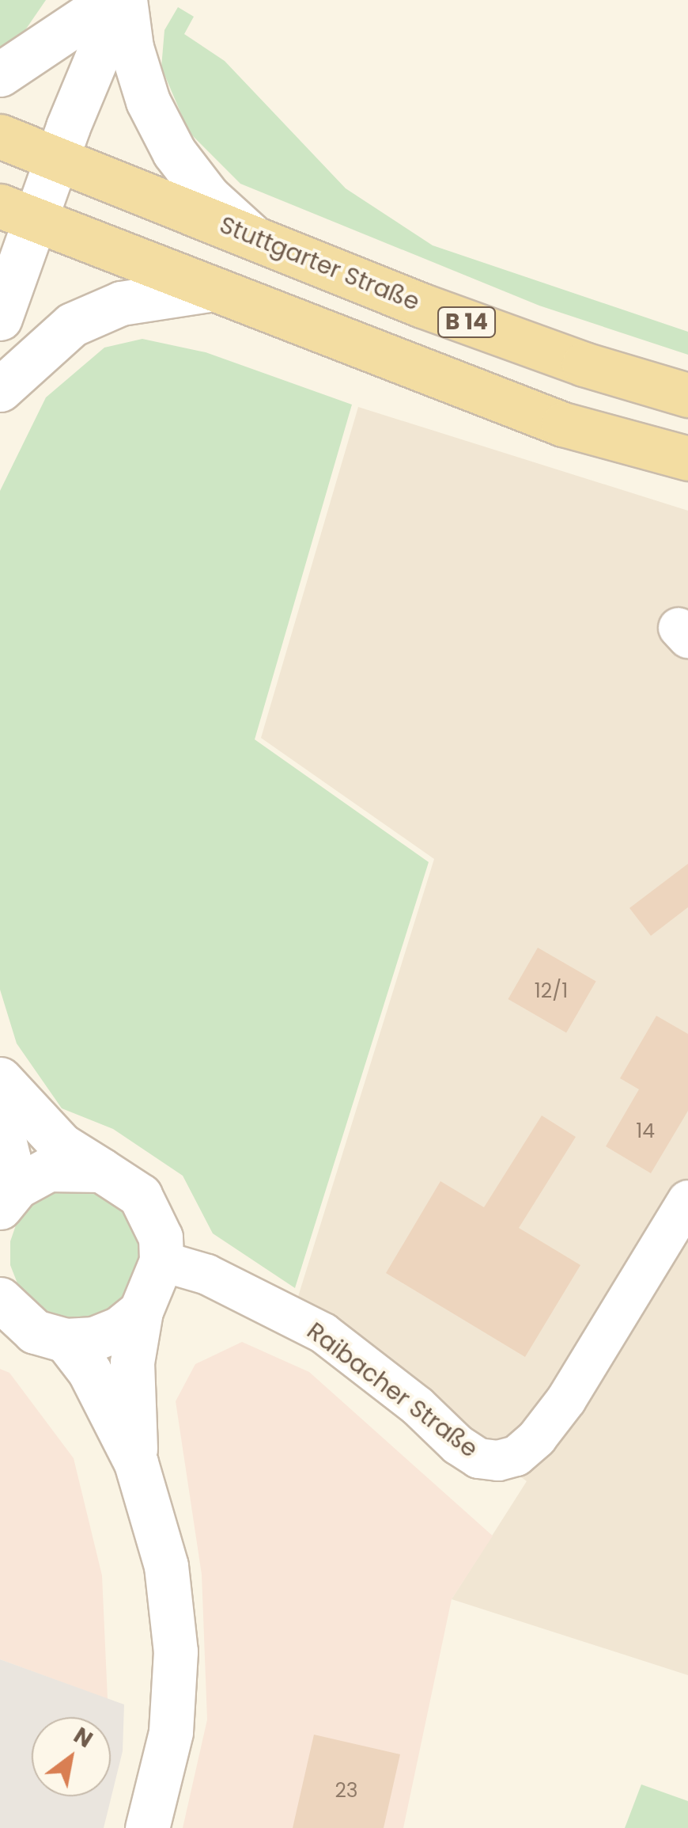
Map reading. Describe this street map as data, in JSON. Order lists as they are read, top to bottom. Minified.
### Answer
{"streets":{"main road":["Stuttgarter Straße","B 14"],"street":["Raibacher Straße"]},"house_numbers":["12/1","14","23"],"north":"top right"}
